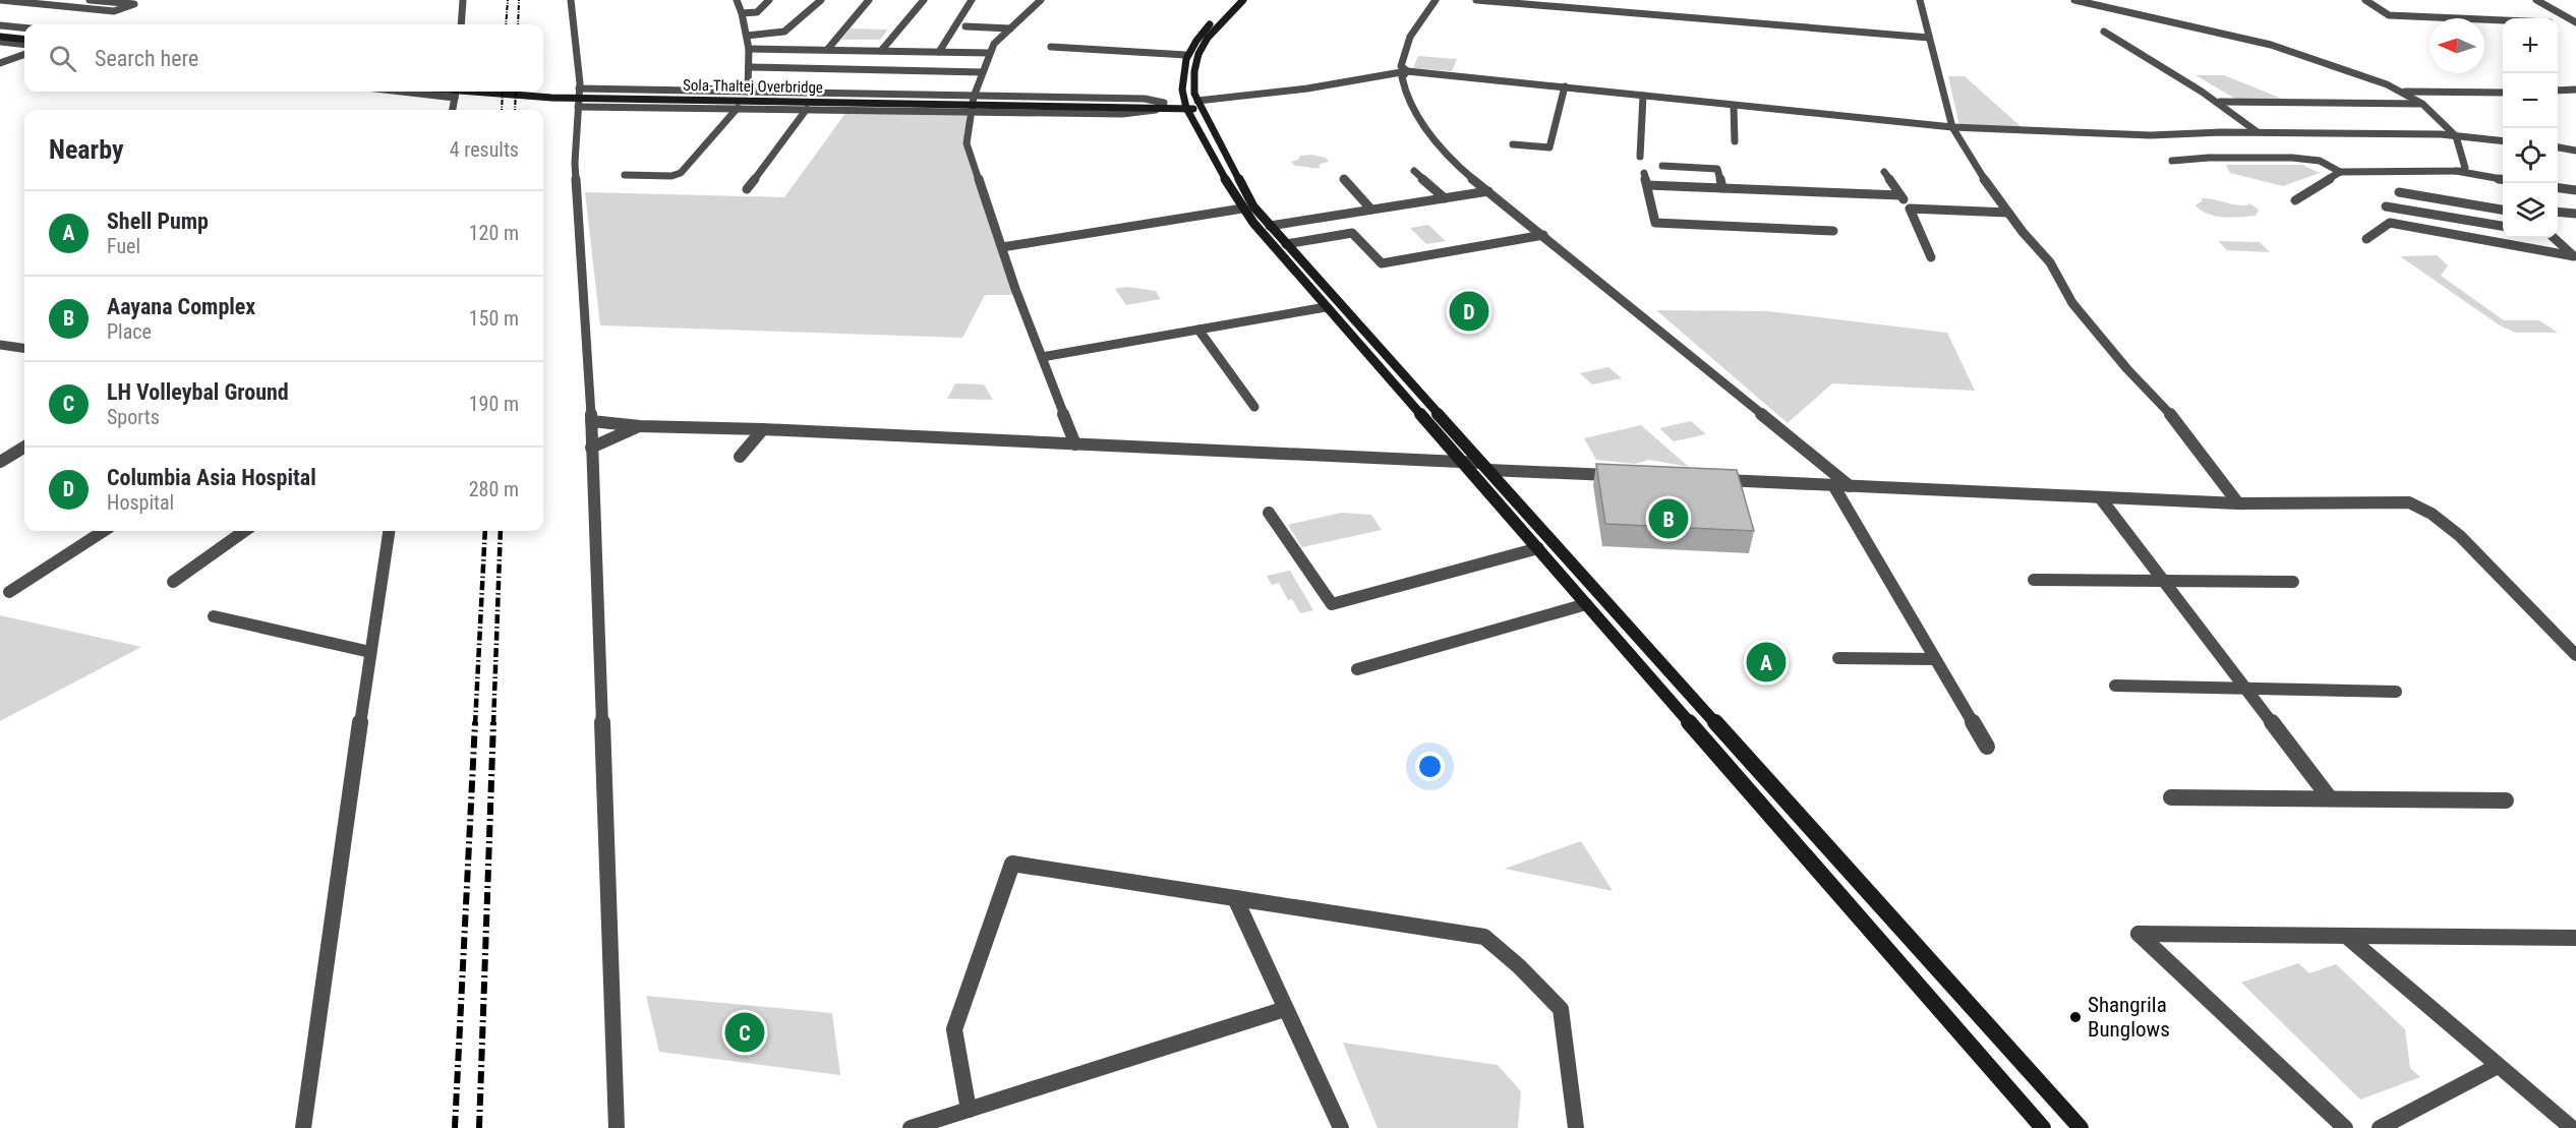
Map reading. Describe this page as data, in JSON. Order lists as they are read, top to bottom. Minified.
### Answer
{"streets":{"main road":["Sola-Thaltej Overbridge"]},"places":["Shangrila Bunglows"],"north":"left","page":{"map_buttons":["+","−"],"search":"Search here","heading":["Nearby","4 results"],"list":[{"mark":"A","name":"Shell Pump","note":"Fuel","value":"120 m"},{"mark":"B","name":"Aayana Complex","note":"Place","value":"150 m"},{"mark":"C","name":"LH Volleybal Ground","note":"Sports","value":"190 m"},{"mark":"D","name":"Columbia Asia Hospital","note":"Hospital","value":"280 m"}],"pins":["D","B","A","C"]}}
